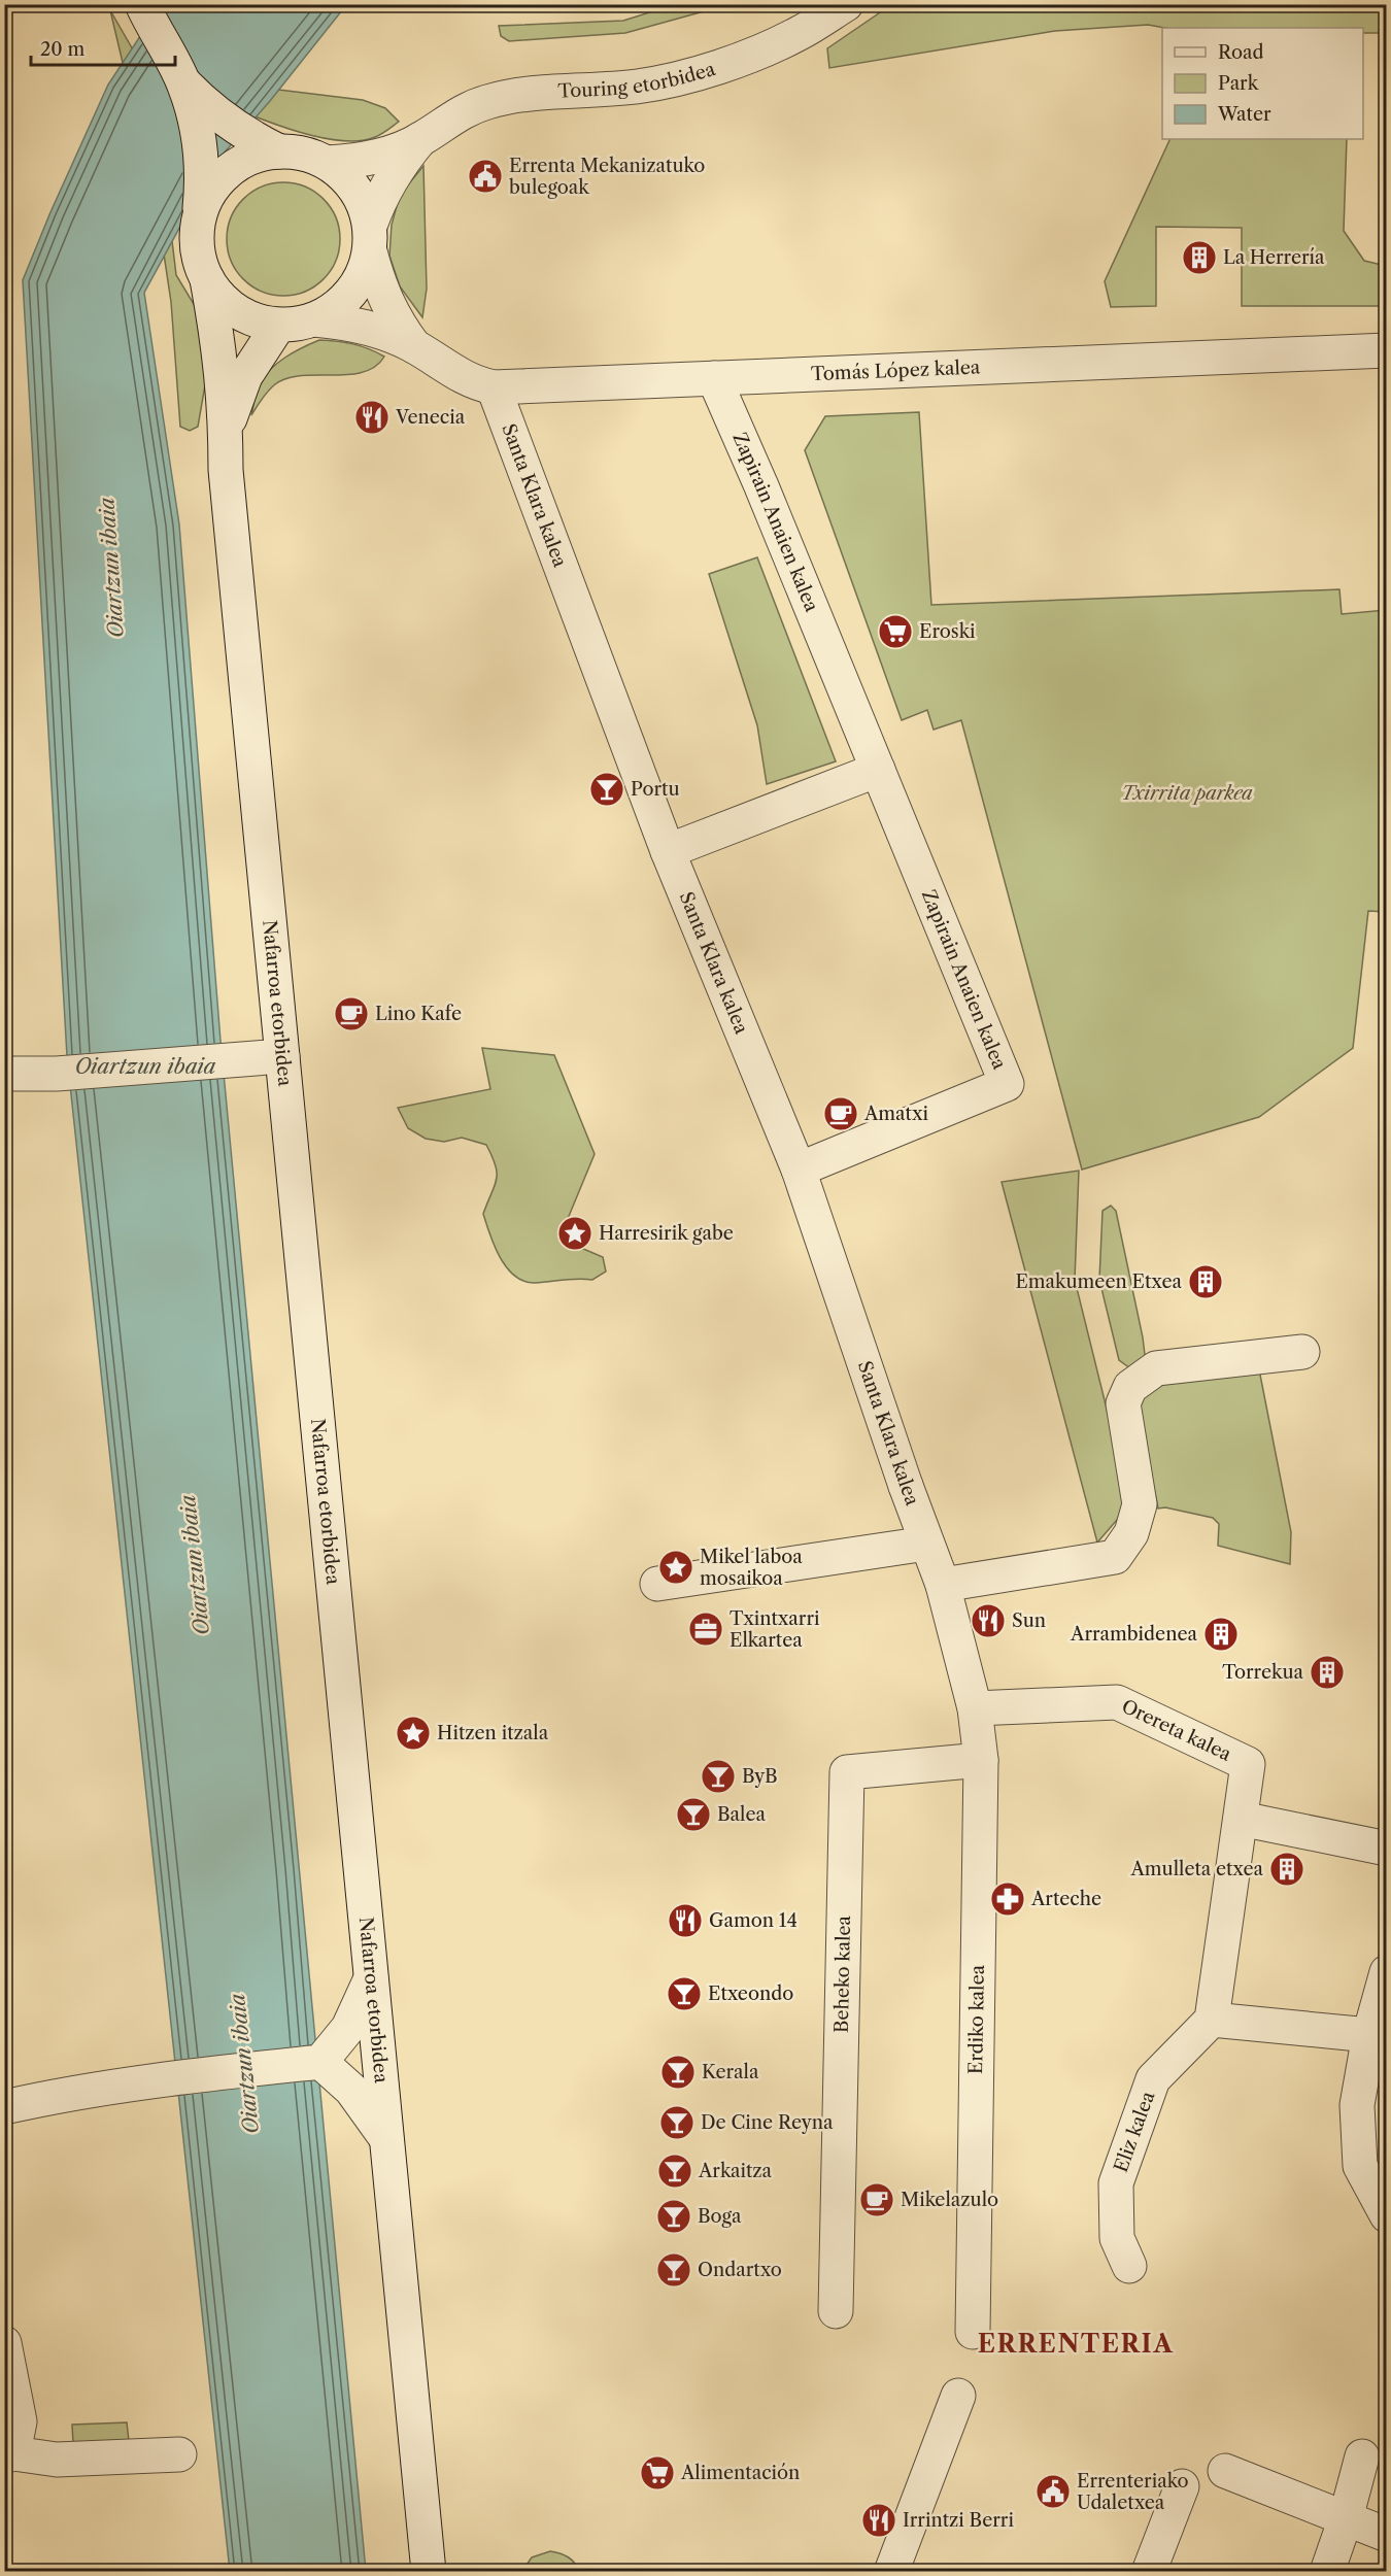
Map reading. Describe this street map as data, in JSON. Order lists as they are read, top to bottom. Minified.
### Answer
{"streets":{"street":["Touring etorbidea","Tomás López kalea","Santa Klara kalea","Zapirain Anaien kalea","Nafarroa etorbidea","Orereta kalea","Beheko kalea","Erdiko kalea","Eliz kalea"]},"crossings":[["Touring etorbidea","Tomás López kalea"],["Touring etorbidea","Nafarroa etorbidea"],["Tomás López kalea","Santa Klara kalea"],["Tomás López kalea","Zapirain Anaien kalea"],["Tomás López kalea","Nafarroa etorbidea"],["Santa Klara kalea","Zapirain Anaien kalea"],["Santa Klara kalea","Orereta kalea"],["Santa Klara kalea","Erdiko kalea"],["Orereta kalea","Erdiko kalea"],["Beheko kalea","Erdiko kalea"]],"districts":["ERRENTERIA"],"water":["Oiartzun ibaia"],"parks":["Txirrita parkea"],"places":{"public building":["Errenta Mekanizatuko bulegoak","Errenteriako Udaletxea"],"building":["La Herrería","Emakumeen Etxea","Arrambidenea","Torrekua","Amulleta etxea"],"restaurant":["Venecia","Sun","Gamon 14","Irrintzi Berri"],"supermarket":["Eroski","Alimentación"],"bar":["Portu","ByB","Balea","Etxeondo","Kerala","De Cine Reyna","Arkaitza","Boga","Ondartxo"],"cafe":["Lino Kafe","Amatxi","Mikelazulo"],"place":["Harresirik gabe","Mikel laboa mosaikoa","Hitzen itzala"],"office":["Txintxarri Elkartea"],"pharmacy":["Arteche"]},"legend":["Road","Park","Water"],"scale_bar":"20 m"}
